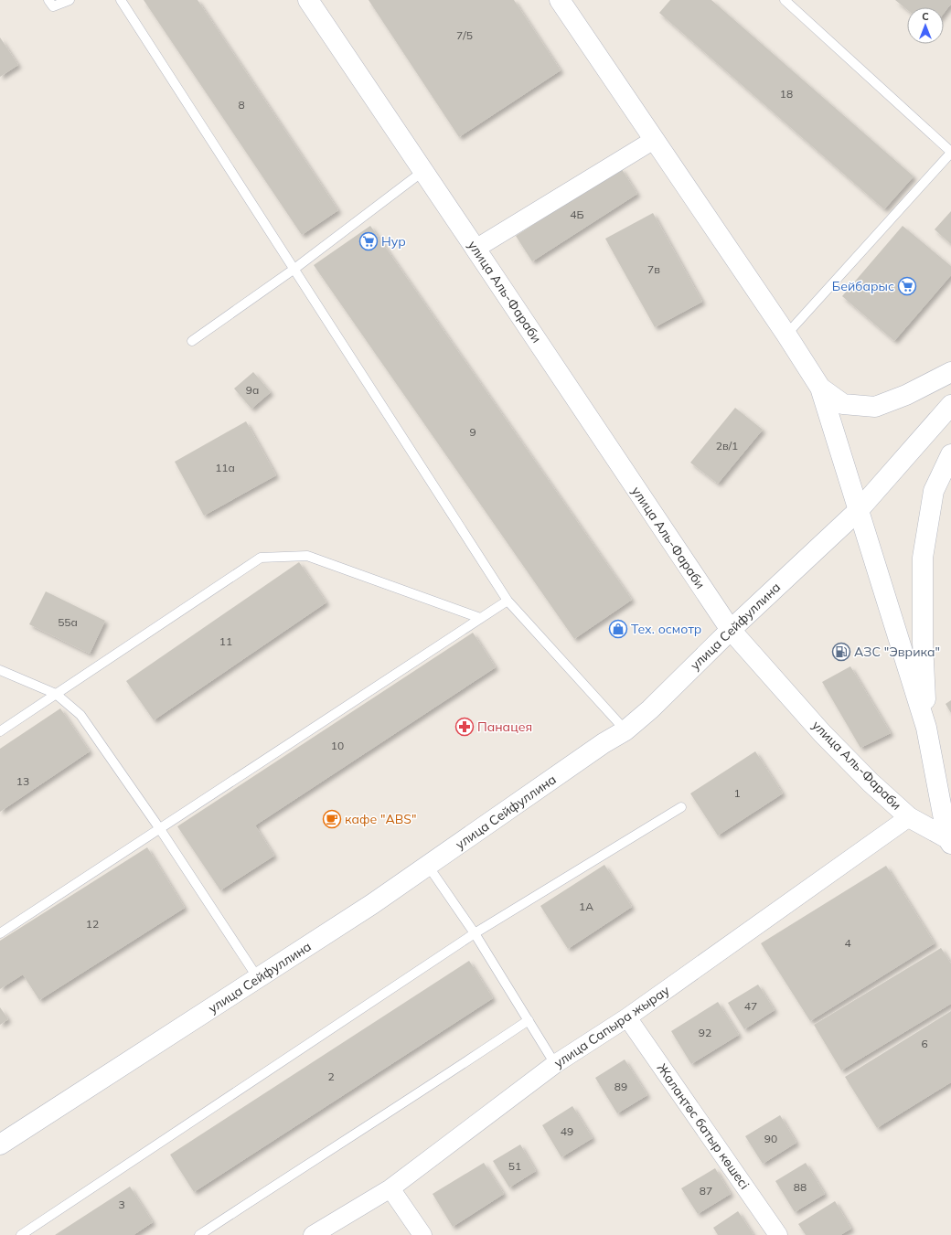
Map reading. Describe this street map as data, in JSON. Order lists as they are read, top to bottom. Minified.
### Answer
{"streets":{"main road":["улица Аль-Фараби","улица Сейфуллина"],"street":["улица Сапыра жырау","Жалаңтөс батыр көшесі"]},"crossings":[["улица Аль-Фараби","улица Сейфуллина"],["улица Аль-Фараби","улица Сапыра жырау"],["улица Сапыра жырау","Жалаңтөс батыр көшесі"]],"places":{"supermarket":["Нур","Бейбарыс"],"shop":["Тех. осмотр"],"fuel station":["АЗС \"Эврика\""],"pharmacy":["Панацея"],"cafe":["кафе \"ABS\""]},"house_numbers":["7/5","18","8","4Б","7в","9а","9","2в/1","11а","55а","11","10","13","1","1А","12","4","47","92","6","2","89","49","90","51","88","87","3"],"north":"top"}
